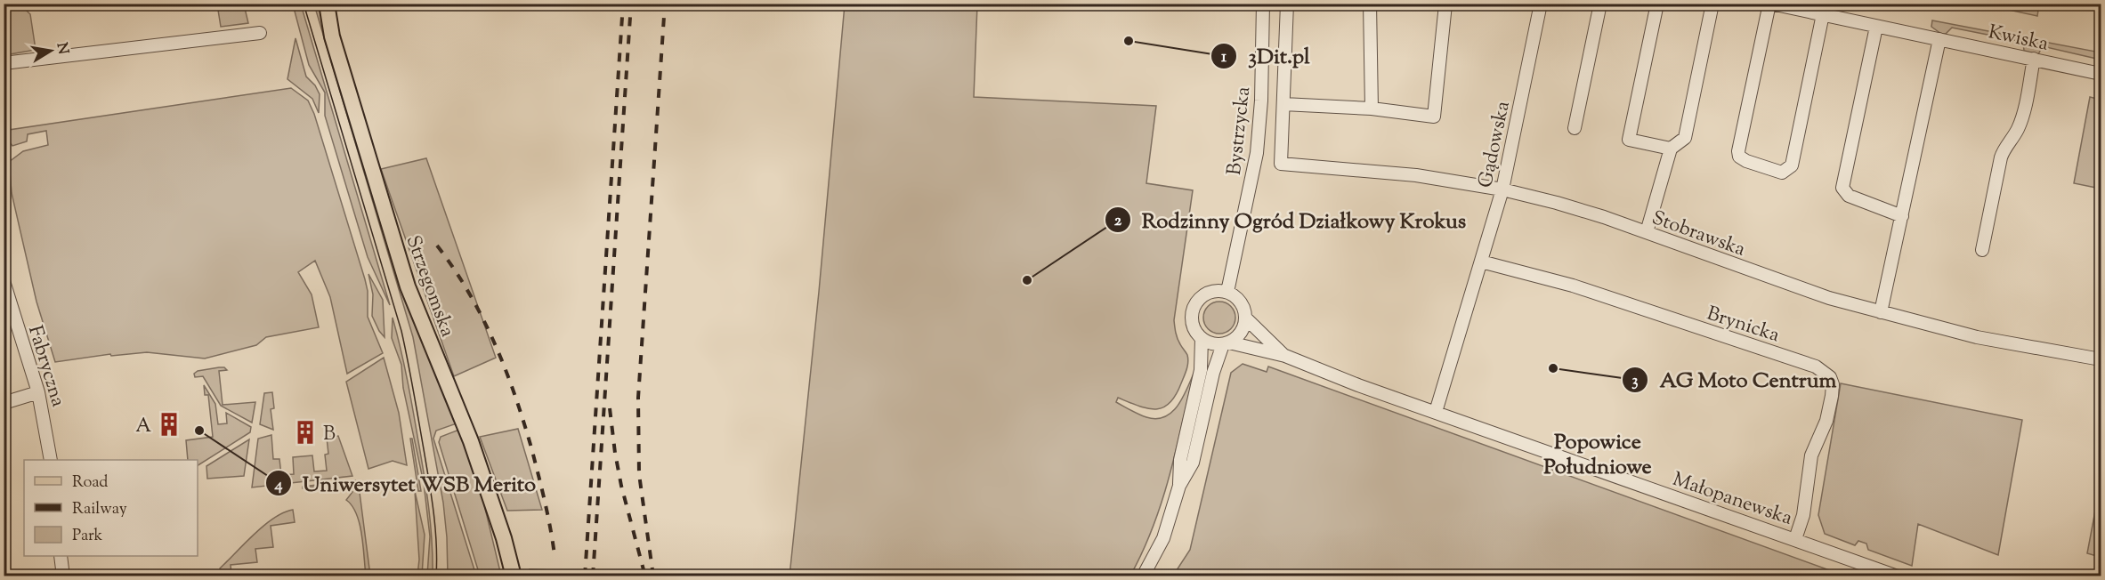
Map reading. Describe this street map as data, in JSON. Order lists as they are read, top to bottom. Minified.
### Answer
{"streets":{"main road":["Strzegomska"],"street":["Kwiska","Bystrzycka","Gądowska","Stobrawska","Brynicka","Fabryczna","Małopanewska"]},"crossings":[["Bystrzycka","Małopanewska"],["Gądowska","Stobrawska"],["Gądowska","Brynicka"],["Gądowska","Małopanewska"],["Brynicka","Małopanewska"]],"districts":["Popowice Południowe"],"places":{"other":["3Dit.pl","Rodzinny Ogród Działkowy Krokus","AG Moto Centrum","Uniwersytet WSB Merito"],"building":["A","B"]},"legend":["Road","Railway","Park"],"north":"right"}
